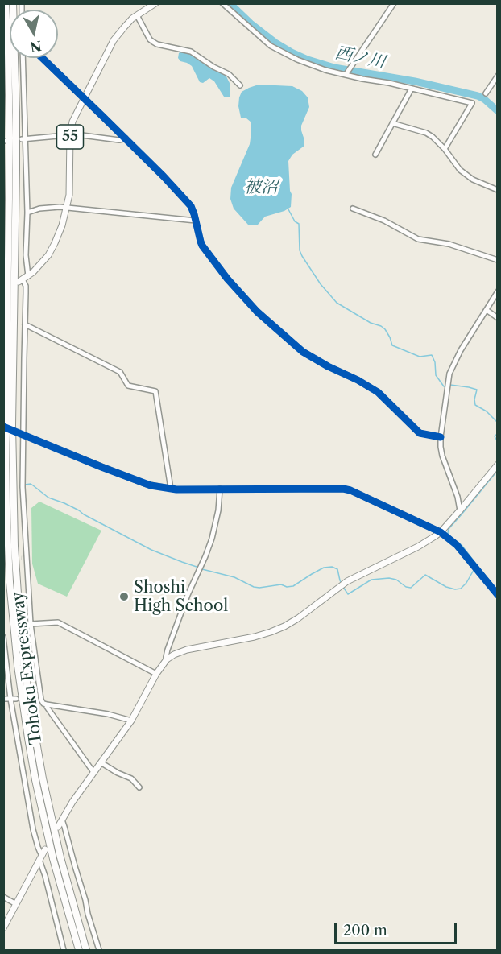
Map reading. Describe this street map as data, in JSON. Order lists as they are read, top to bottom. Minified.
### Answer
{"streets":{"highway":["Tohoku Expressway"],"main road":["55"]},"water":["西ノ川","被沼"],"places":["Shoshi High School"],"scale_bar":"200 m","north":"bottom"}
